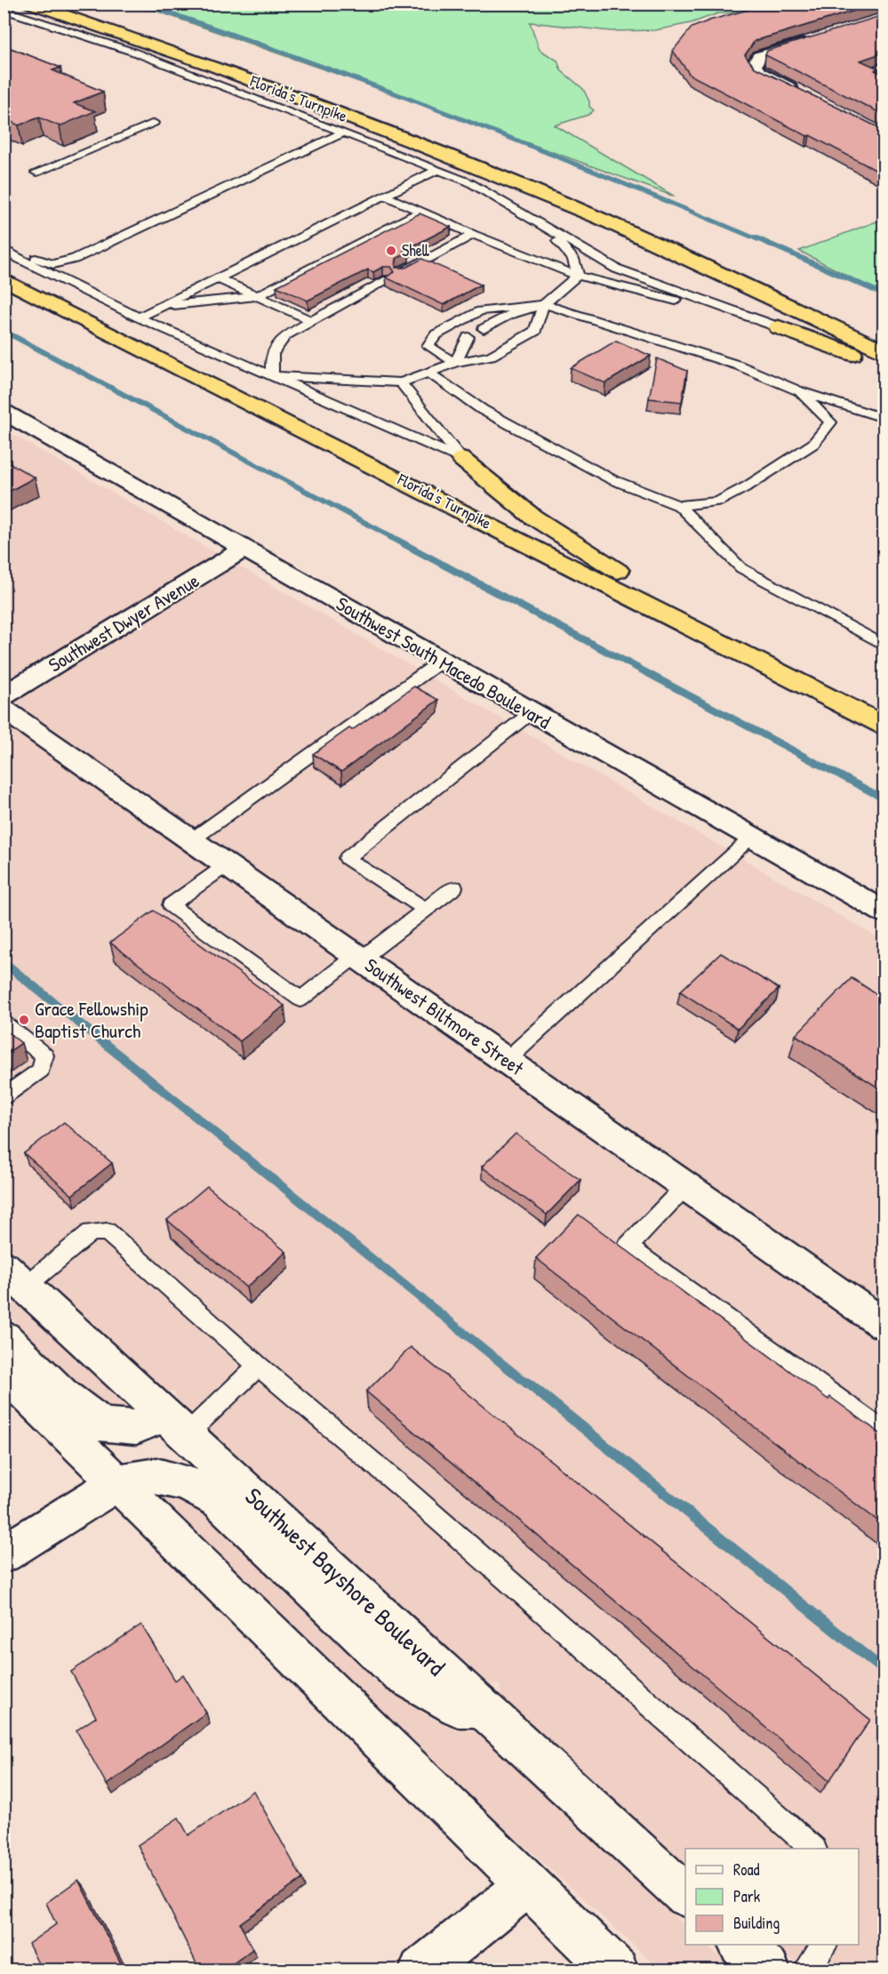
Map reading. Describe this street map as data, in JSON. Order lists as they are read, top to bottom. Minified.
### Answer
{"streets":{"highway":["Florida's Turnpike"],"street":["Southwest Dwyer Avenue","Southwest South Macedo Boulevard","Southwest Biltmore Street","Southwest Bayshore Boulevard"]},"crossings":[["Southwest Dwyer Avenue","Southwest South Macedo Boulevard"]],"places":["Shell","Grace Fellowship Baptist Church"],"legend":["Road","Park","Building"]}
